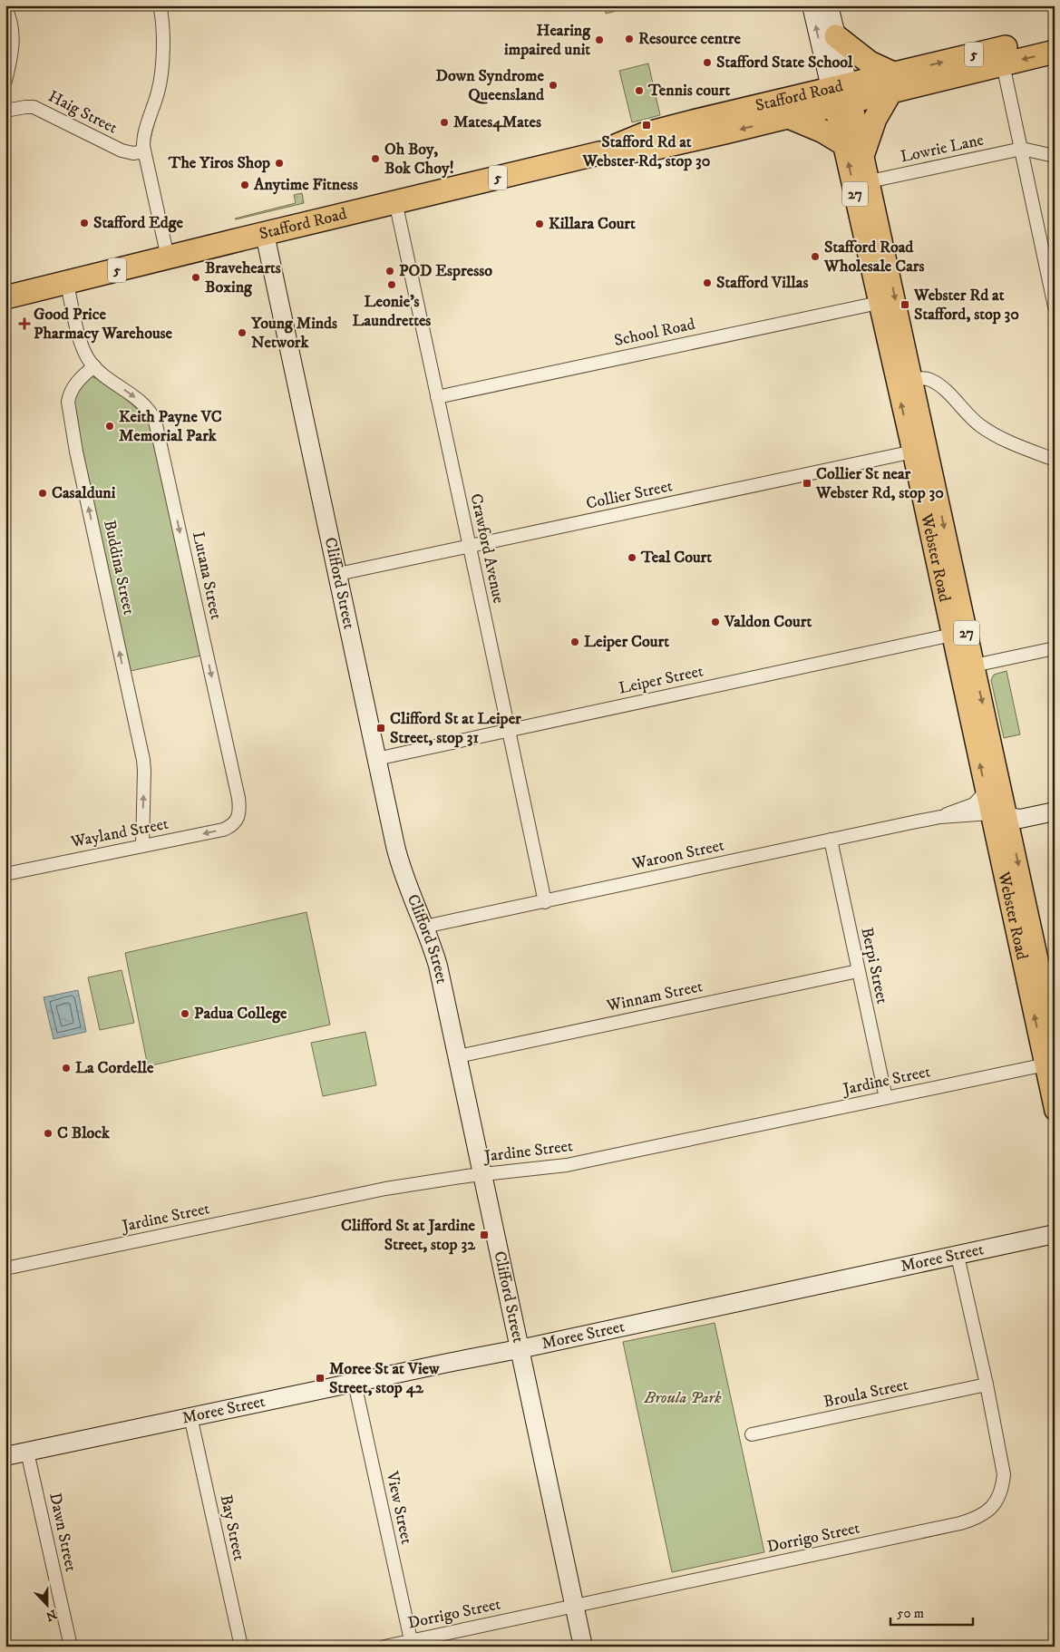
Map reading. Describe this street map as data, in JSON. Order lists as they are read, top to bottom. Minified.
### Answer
{"streets":{"highway":["5","Stafford Road"],"main road":["27","Webster Road"],"street":["Haig Street","Lowrie Lane","School Road","Collier Street","Crawford Avenue","Buddina Street","Lutana Street","Clifford Street","Leiper Street","Wayland Street","Waroon Street","Berpi Street","Winnam Street","Jardine Street","Moree Street","Broula Street","View Street","Bay Street","Dawn Street","Dorrigo Street"]},"crossings":[["Stafford Road","Crawford Avenue"],["Stafford Road","Webster Road"],["Stafford Road","Clifford Street"],["Lowrie Lane","Webster Road"],["School Road","Crawford Avenue"],["School Road","Webster Road"],["Collier Street","Crawford Avenue"],["Collier Street","Webster Road"],["Collier Street","Clifford Street"],["Crawford Avenue","Leiper Street"],["Crawford Avenue","Waroon Street"],["Webster Road","Leiper Street"],["Webster Road","Waroon Street"],["Webster Road","Jardine Street"],["Buddina Street","Lutana Street"],["Buddina Street","Wayland Street"],["Lutana Street","Wayland Street"],["Clifford Street","Leiper Street"],["Clifford Street","Waroon Street"],["Clifford Street","Winnam Street"],["Clifford Street","Jardine Street"],["Clifford Street","Moree Street"],["Clifford Street","Dorrigo Street"],["Waroon Street","Berpi Street"],["Berpi Street","Winnam Street"],["Berpi Street","Jardine Street"],["Moree Street","View Street"],["Moree Street","Bay Street"],["Moree Street","Dawn Street"],["Moree Street","Dorrigo Street"],["Broula Street","Dorrigo Street"],["View Street","Dorrigo Street"]],"one_way":["Buddina Street","Lutana Street","Wayland Street"],"parks":["Broula Park"],"places":{"other":["Resource centre","Hearing impaired unit","Stafford State School","Down Syndrome Queensland","Tennis court","Mates4Mates","Oh Boy, Bok Choy!","The Yiros Shop","Anytime Fitness","Stafford Edge","Killara Court","Stafford Road Wholesale Cars","POD Espresso","Bravehearts Boxing","Stafford Villas","Leonie's Laundrettes","Young Minds Network","Keith Payne VC Memorial Park","Casalduni","Teal Court","Valdon Court","Leiper Court","Padua College","La Cordelle","C Block"],"transit":["Stafford Rd at Webster Rd, stop 30","Webster Rd at Stafford, stop 30","Collier St near Webster Rd, stop 30","Clifford St at Leiper Street, stop 31","Clifford St at Jardine Street, stop 32","Moree St at View Street, stop 42"],"health":["Good Price Pharmacy Warehouse"]},"scale_bar":"50 m","north":"bottom"}
